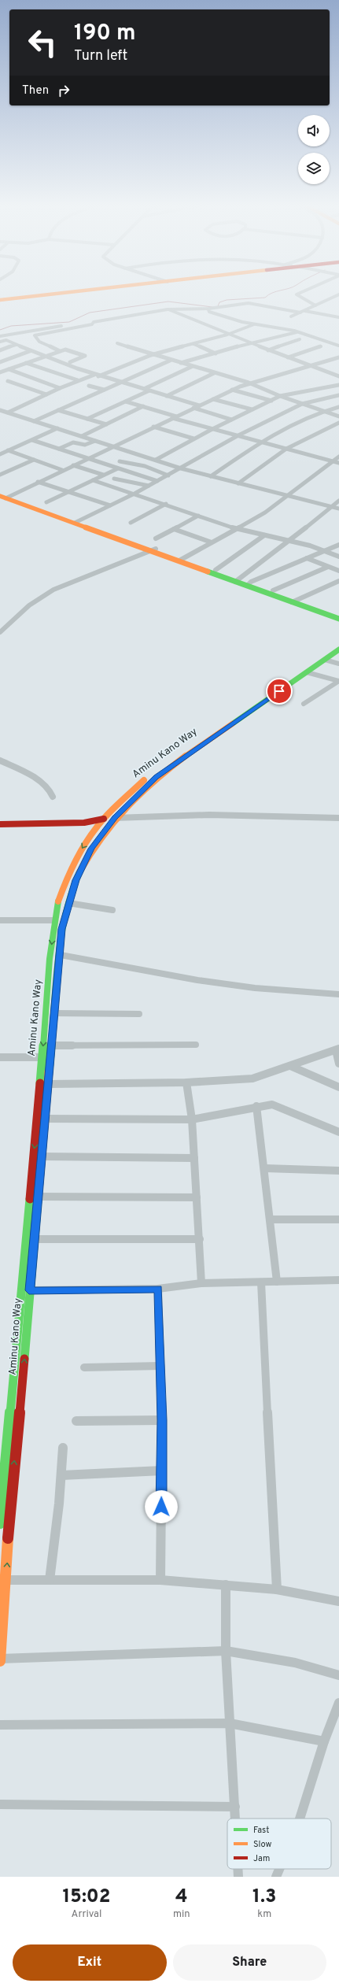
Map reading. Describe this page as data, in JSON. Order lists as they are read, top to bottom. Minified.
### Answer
{"streets":{"main road":["Aminu Kano Way"]},"legend":["Fast","Slow","Jam"],"page":{"turn":["190 m","Turn left"],"then":"Then","eta":["15:02","Arrival","4","min","1.3","km"],"buttons":["Exit","Share"]}}
